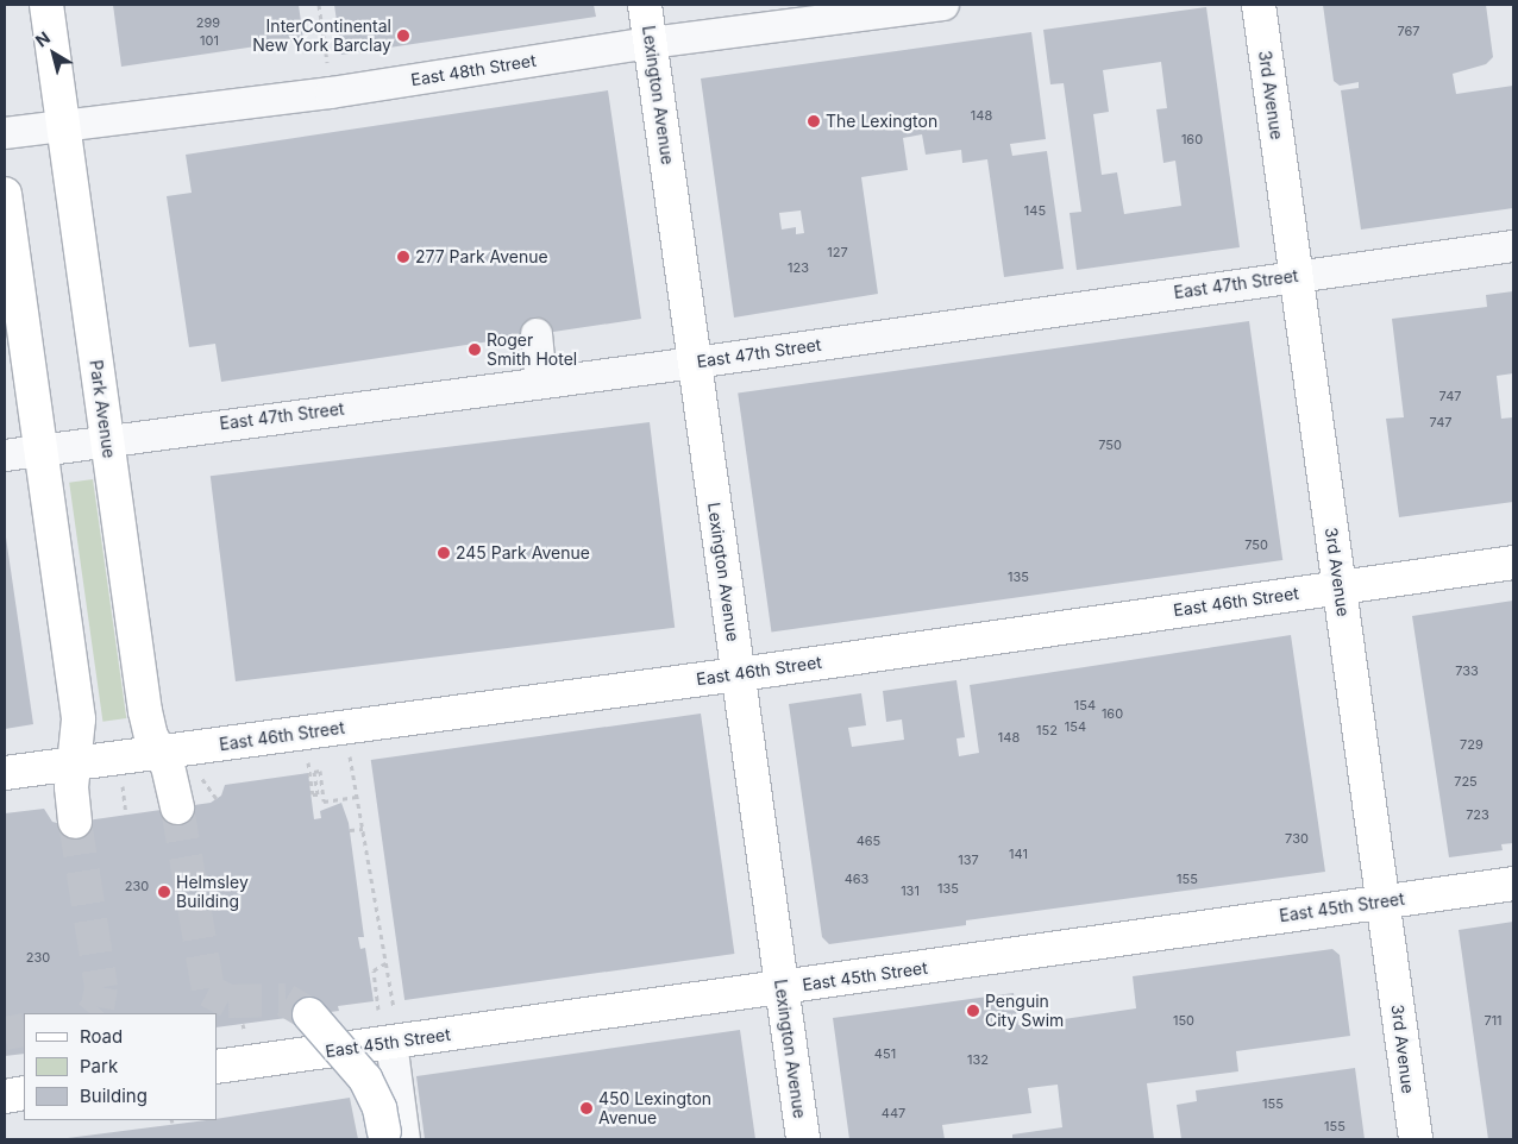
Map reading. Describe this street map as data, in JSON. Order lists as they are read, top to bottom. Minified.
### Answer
{"streets":{"main road":["Lexington Avenue","3rd Avenue","Park Avenue","East 46th Street","East 45th Street"],"street":["East 48th Street","East 47th Street"]},"crossings":[["East 48th Street","Lexington Avenue"],["East 48th Street","Park Avenue"],["Lexington Avenue","East 47th Street"],["Lexington Avenue","East 46th Street"],["Lexington Avenue","East 45th Street"],["3rd Avenue","East 47th Street"],["3rd Avenue","East 46th Street"],["3rd Avenue","East 45th Street"],["East 47th Street","Park Avenue"],["Park Avenue","East 46th Street"]],"places":["InterContinental New York Barclay","The Lexington","277 Park Avenue","Roger Smith Hotel","245 Park Avenue","Helmsley Building","Penguin City Swim","450 Lexington Avenue"],"house_numbers":["299","767","101","148","160","145","127","123","747","747","750","750","135","733","154","160","154","152","148","729","725","723","730","465","141","137","463","155","230","135","131","230","150","711","451","132","155","447","155"],"legend":["Road","Park","Building"],"north":"top left"}
